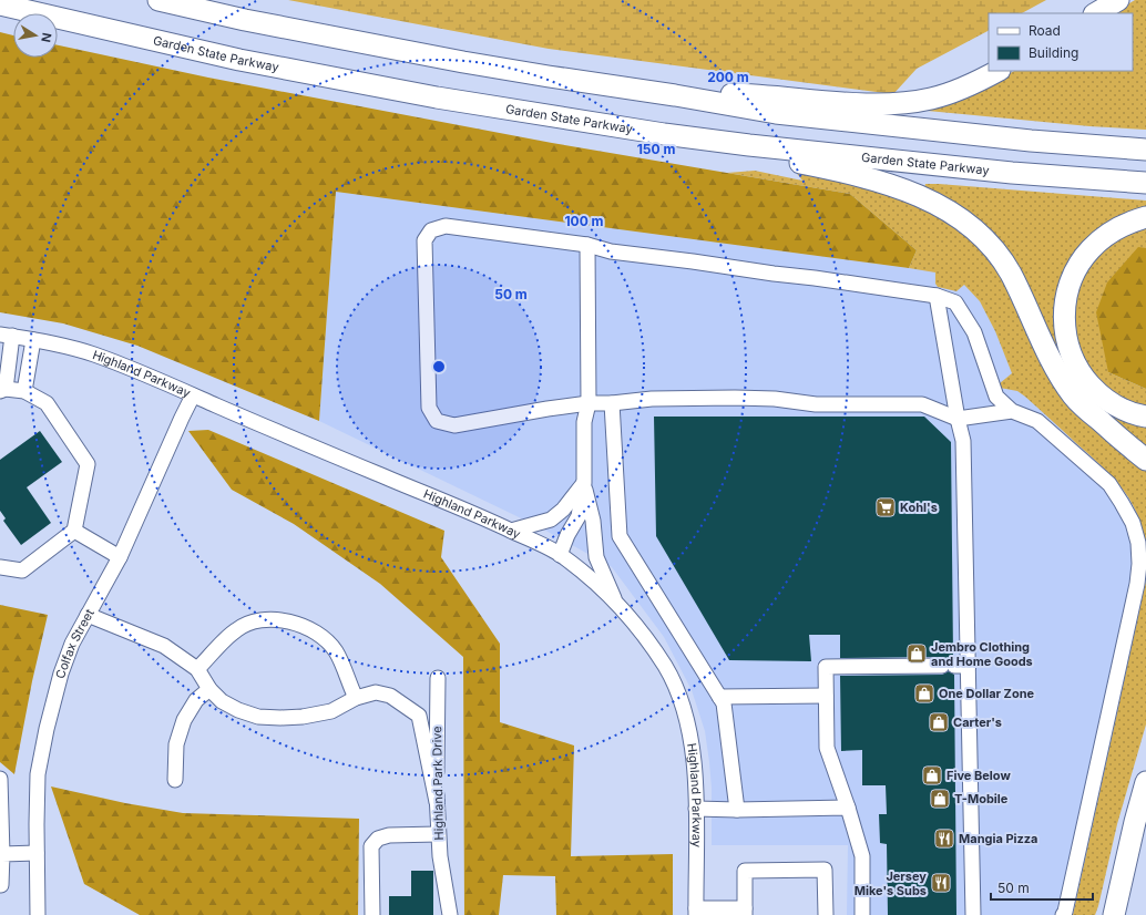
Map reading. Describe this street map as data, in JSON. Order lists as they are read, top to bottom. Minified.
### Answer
{"streets":{"highway":["Garden State Parkway"],"street":["Highland Parkway","Colfax Street","Highland Park Drive"]},"crossings":[["Highland Parkway","Colfax Street"]],"places":{"supermarket":["Kohl's"],"shop":["Jembro Clothing and Home Goods","One Dollar Zone","Carter's","Five Below","T-Mobile"],"restaurant":["Mangia Pizza","Jersey Mike's Subs"]},"legend":["Road","Building"],"scale_bar":"50 m","north":"right","rings":["200 m","150 m","100 m","50 m"]}
